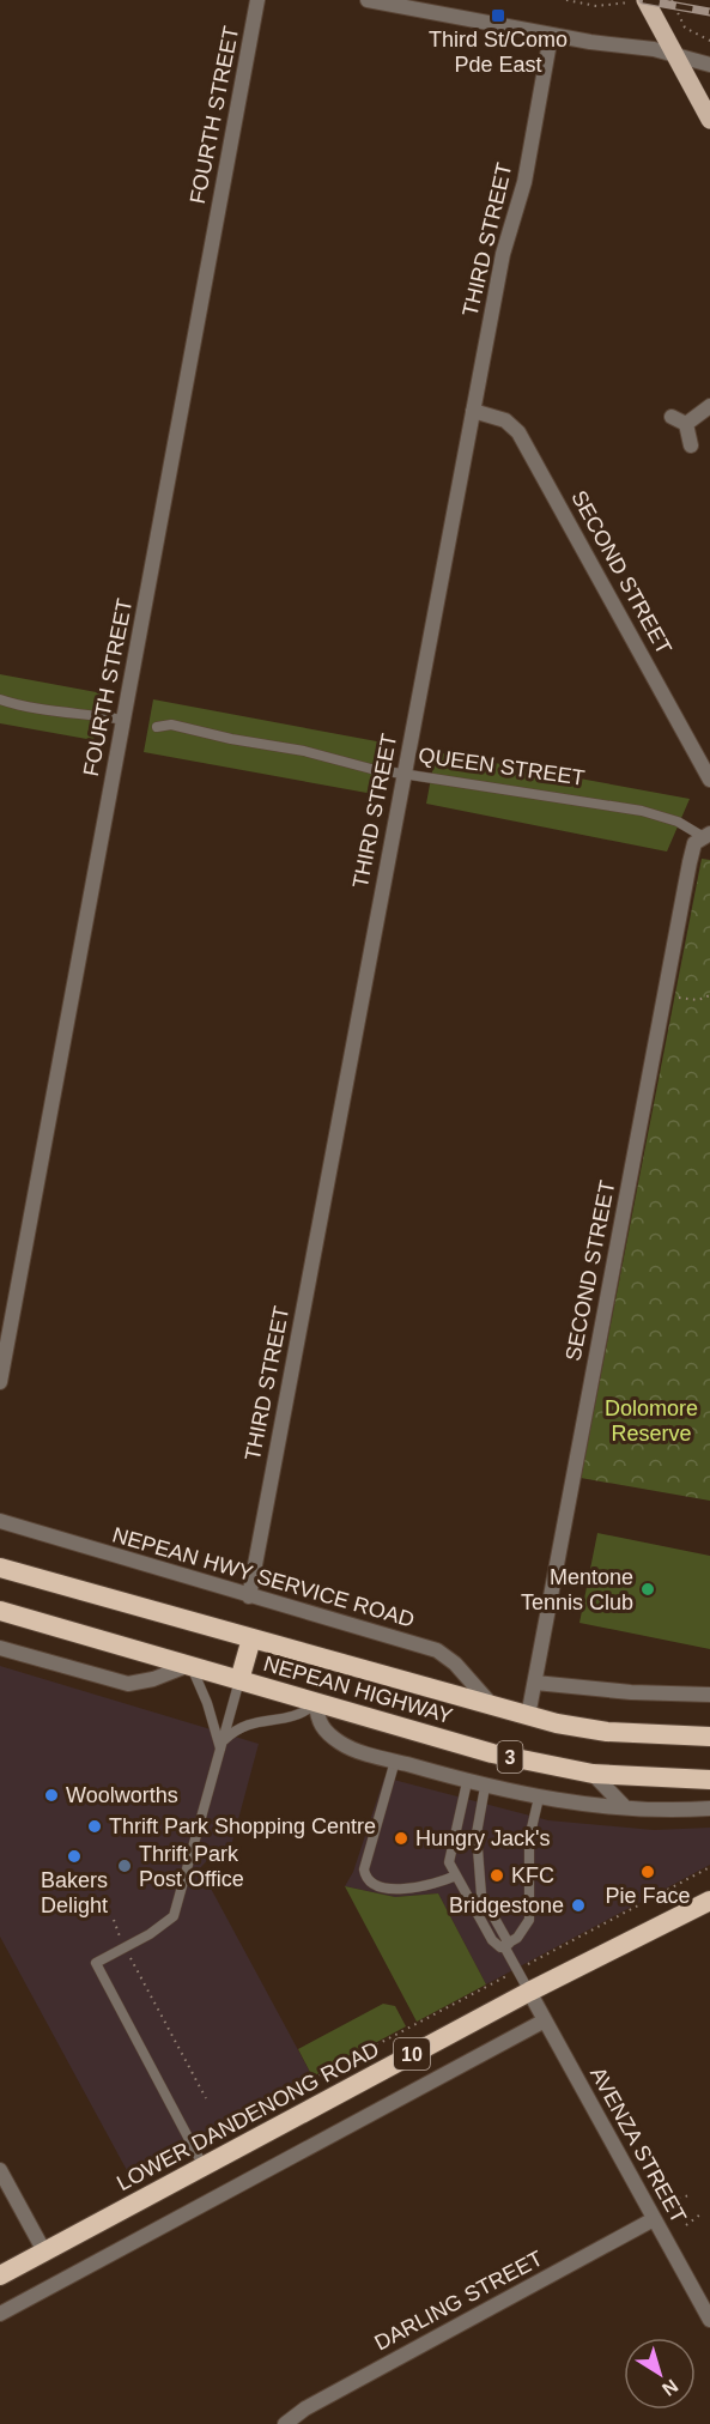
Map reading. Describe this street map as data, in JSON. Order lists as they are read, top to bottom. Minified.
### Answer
{"streets":{"highway":["NEPEAN HIGHWAY","3","10","LOWER DANDENONG ROAD"],"street":["FOURTH STREET","THIRD STREET","SECOND STREET","NEPEAN HWY SERVICE ROAD","AVENZA STREET","DARLING STREET"],"lane":["QUEEN STREET"]},"crossings":[["THIRD STREET","SECOND STREET"],["THIRD STREET","QUEEN STREET"],["THIRD STREET","NEPEAN HWY SERVICE ROAD"],["SECOND STREET","QUEEN STREET"],["SECOND STREET","NEPEAN HIGHWAY"],["NEPEAN HWY SERVICE ROAD","NEPEAN HIGHWAY"],["LOWER DANDENONG ROAD","AVENZA STREET"],["AVENZA STREET","DARLING STREET"]],"parks":["Dolomore Reserve"],"places":{"transit":["Third St/Como Pde East"],"other":["Mentone Tennis Club","Woolworths","Thrift Park Shopping Centre","Hungry Jack's","Bakers Delight","Thrift Park Post Office","Pie Face","KFC","Bridgestone"]},"north":"bottom right"}
